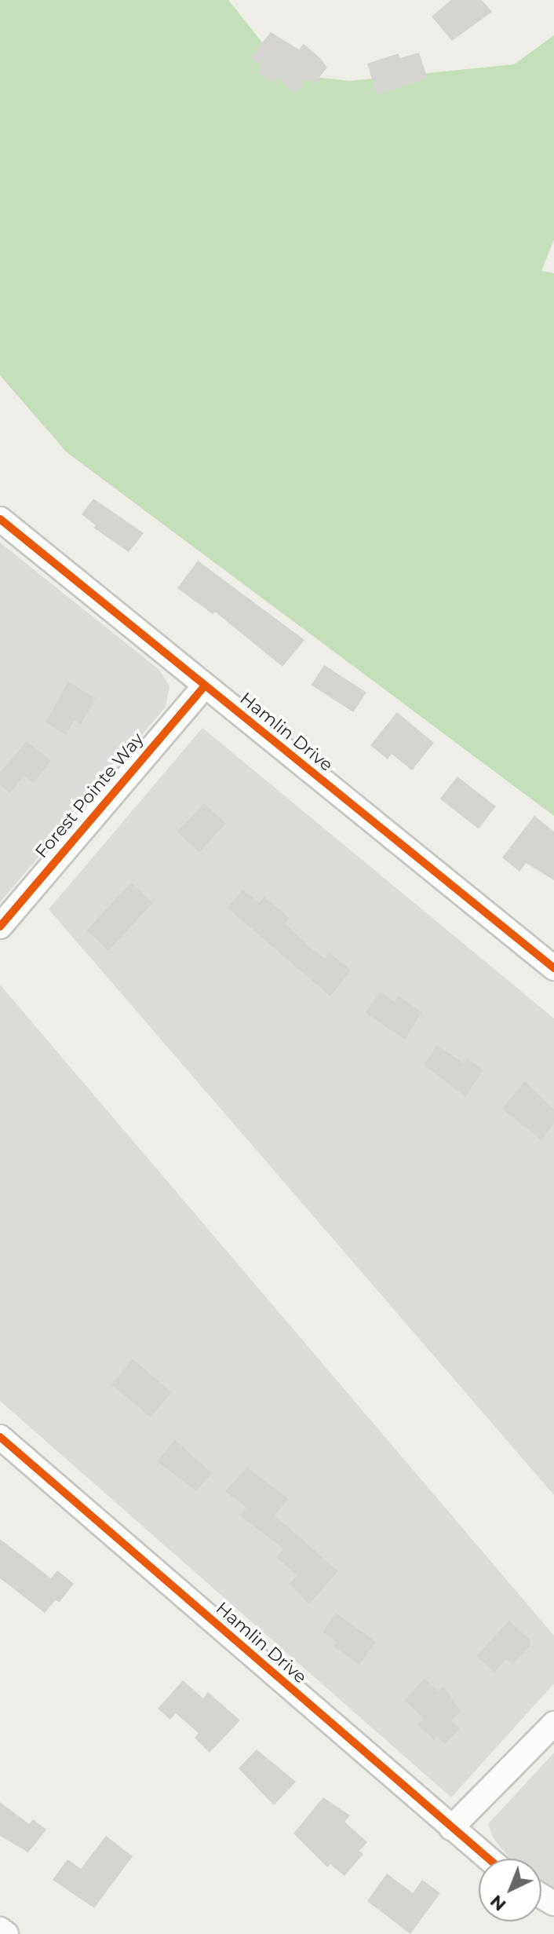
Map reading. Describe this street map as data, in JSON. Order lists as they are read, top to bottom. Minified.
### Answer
{"streets":{"street":["Hamlin Drive","Forest Pointe Way"]},"crossings":[["Hamlin Drive","Forest Pointe Way"]],"north":"bottom left"}
